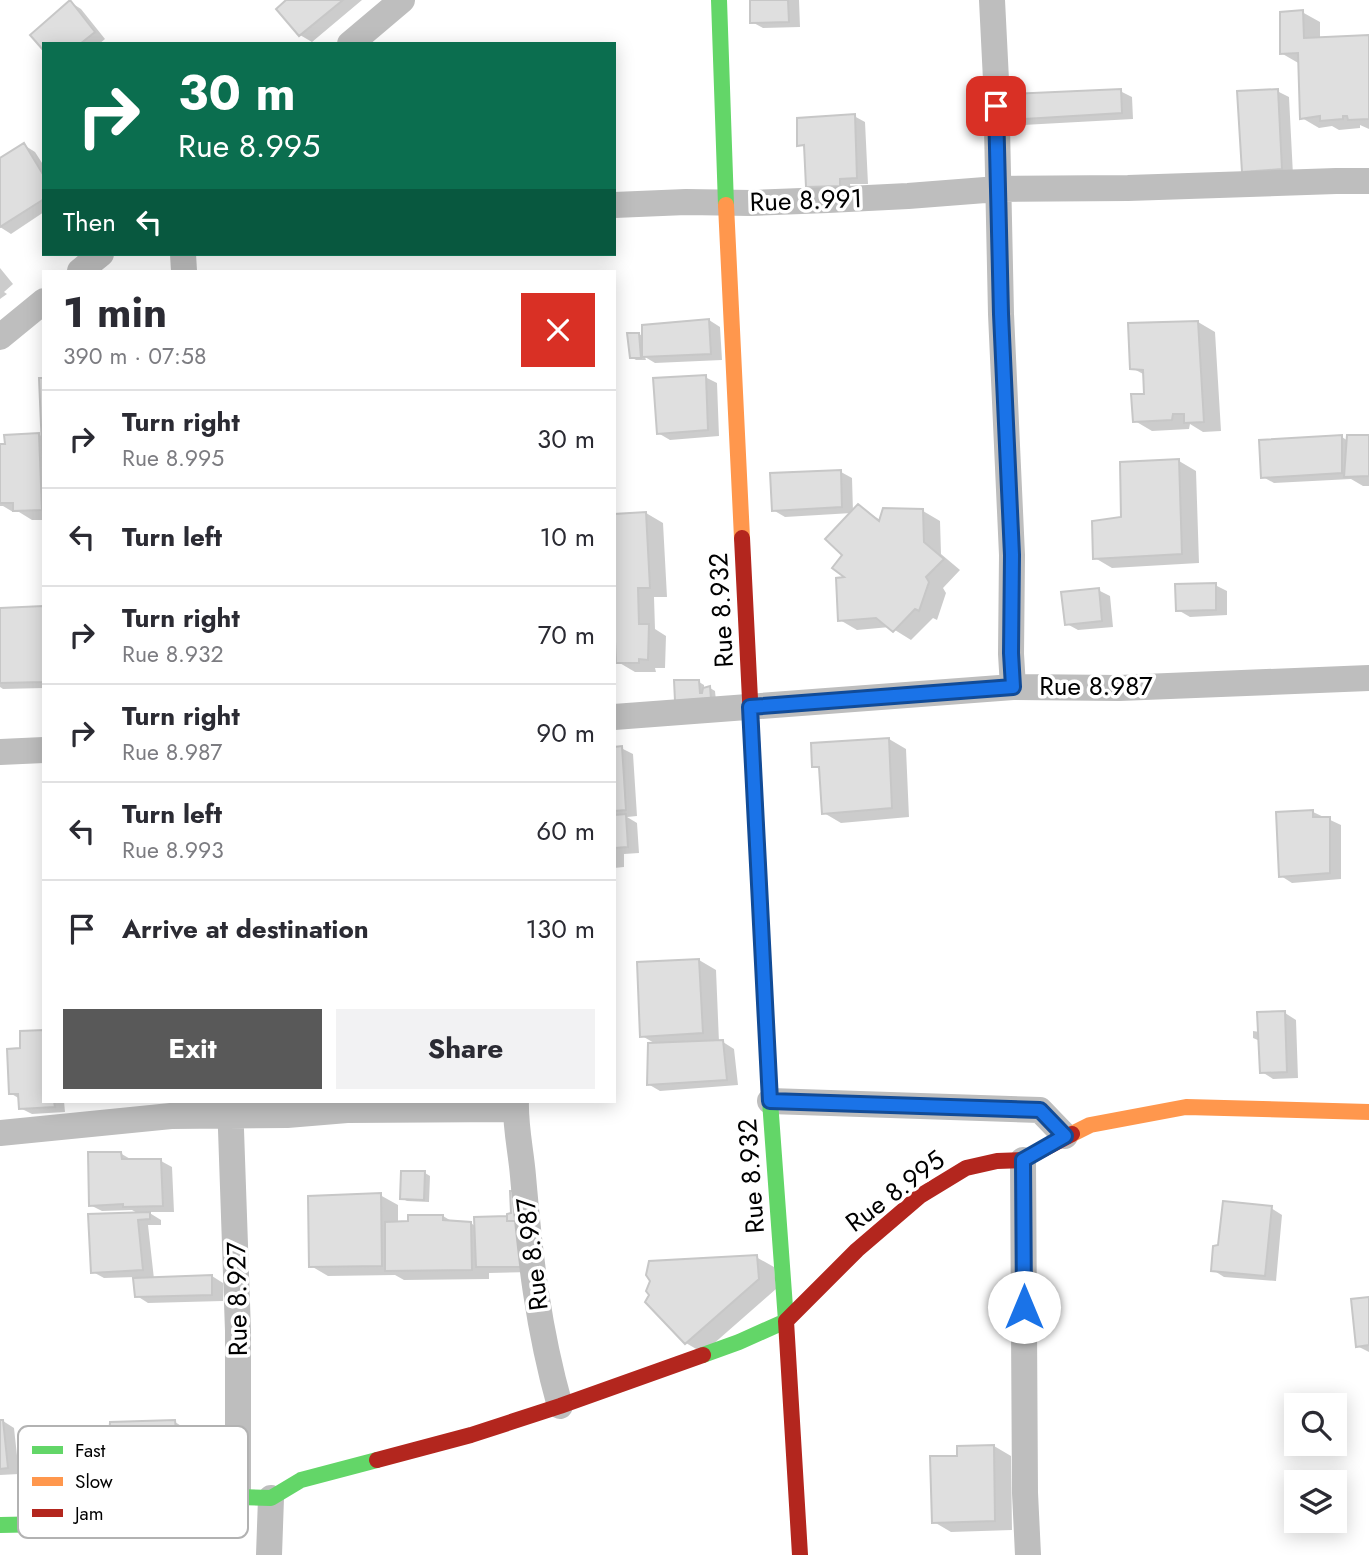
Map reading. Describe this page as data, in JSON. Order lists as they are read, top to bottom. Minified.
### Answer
{"streets":{"street":["Rue 8.991","Rue 8.932","Rue 8.987","Rue 8.995","Rue 8.927"]},"crossings":[["Rue 8.991","Rue 8.932"],["Rue 8.932","Rue 8.987"],["Rue 8.932","Rue 8.995"]],"legend":["Fast","Slow","Jam"],"page":{"turn":["30 m","Rue 8.995"],"then":"Then","heading":["1 min","390 m · 07:58"],"list":[{"name":"Turn right","note":"Rue 8.995","value":"30 m"},{"name":"Turn left","value":"10 m"},{"name":"Turn right","note":"Rue 8.932","value":"70 m"},{"name":"Turn right","note":"Rue 8.987","value":"90 m"},{"name":"Turn left","note":"Rue 8.993","value":"60 m"},{"name":"Arrive at destination","value":"130 m"}],"buttons":["Exit","Share"]}}
